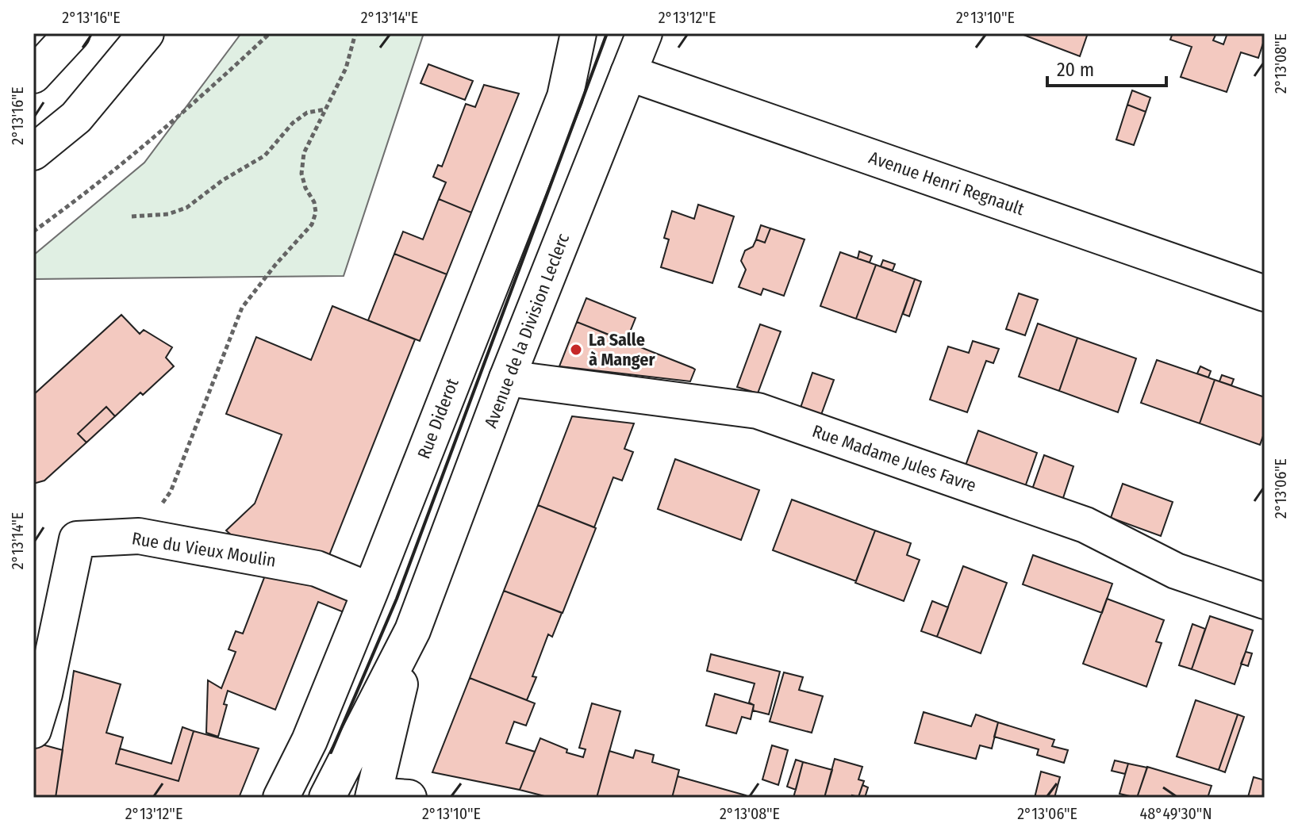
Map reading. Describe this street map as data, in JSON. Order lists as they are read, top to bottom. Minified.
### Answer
{"streets":{"main road":["Avenue Henri Regnault","Avenue de la Division Leclerc","Rue Diderot","Rue Madame Jules Favre","Rue du Vieux Moulin"]},"crossings":[["Avenue Henri Regnault","Avenue de la Division Leclerc"],["Avenue de la Division Leclerc","Rue Madame Jules Favre"],["Rue Diderot","Rue du Vieux Moulin"]],"places":["La Salle à Manger"],"scale_bar":"20 m","coordinates":["2°13'16\"E","2°13'14\"E","2°13'12\"E","2°13'10\"E","2°13'08\"E","2°13'06\"E","48°49'30\"N"]}
